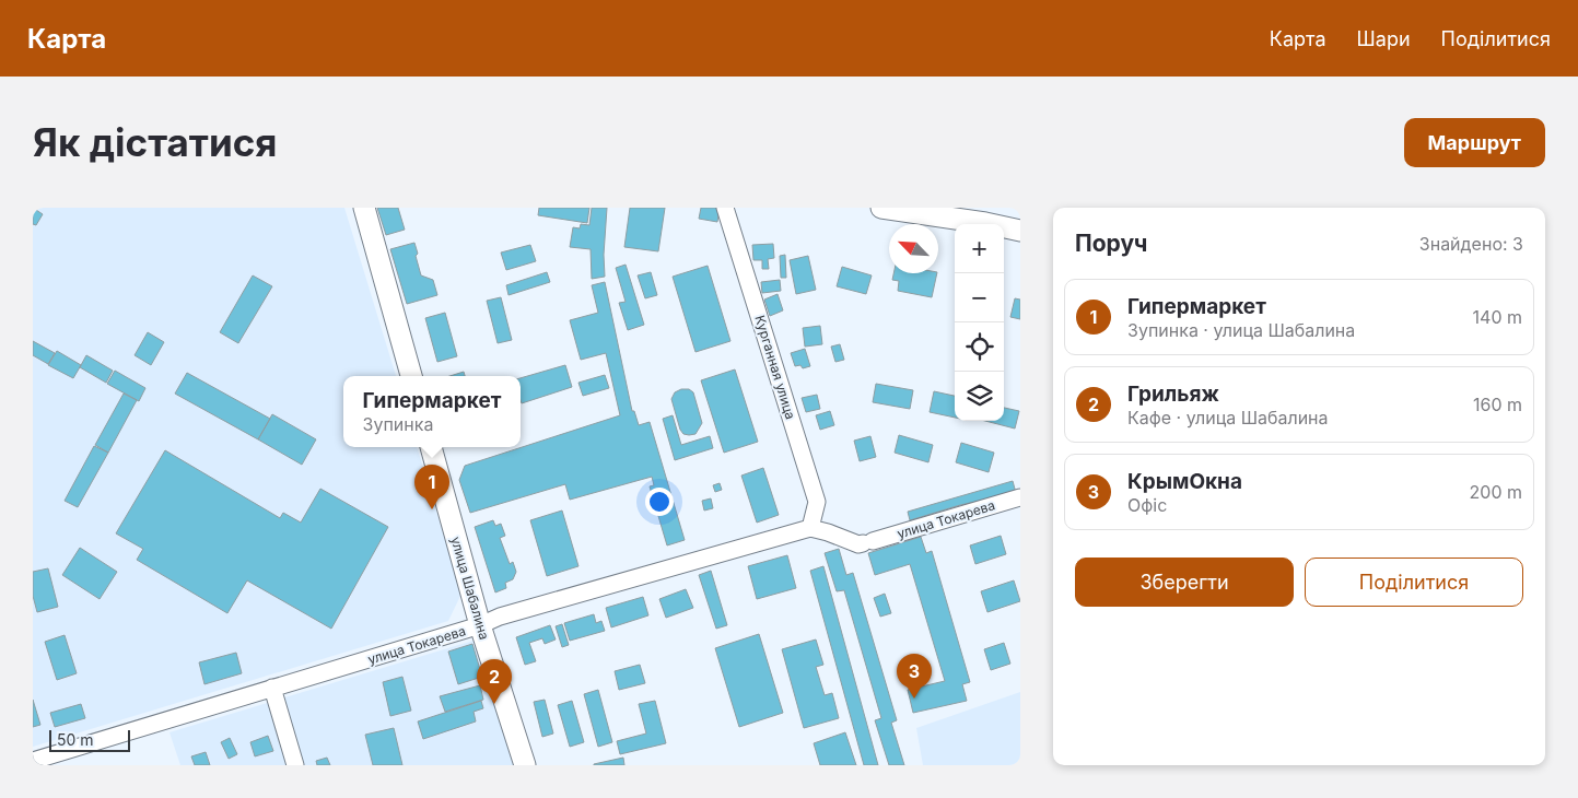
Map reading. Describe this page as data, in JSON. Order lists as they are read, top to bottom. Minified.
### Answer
{"streets":{"main road":["улица Шабалина"],"street":["Курганная улица","улица Токарева"]},"crossings":[["Курганная улица","улица Токарева"],["улица Токарева","улица Шабалина"]],"scale_bar":"50 m","north":"top left","page":{"header":"Карта","nav":["Карта","Шари","Поділитися"],"buttons":["Маршрут",["Зберегти","Поділитися"]],"title":"Як дістатися","heading":["Поруч","Знайдено: 3"],"map_buttons":["+","−"],"list":[{"mark":"1","name":"Гипермаркет","note":"Зупинка · улица Шабалина","value":"140 m"},{"mark":"2","name":"Грильяж","note":"Кафе · улица Шабалина","value":"160 m"},{"mark":"3","name":"КрымОкна","note":"Офіс","value":"200 m"}],"popup":["Гипермаркет","Зупинка"],"pins":["1","3","2"],"scale":"50 m"}}
